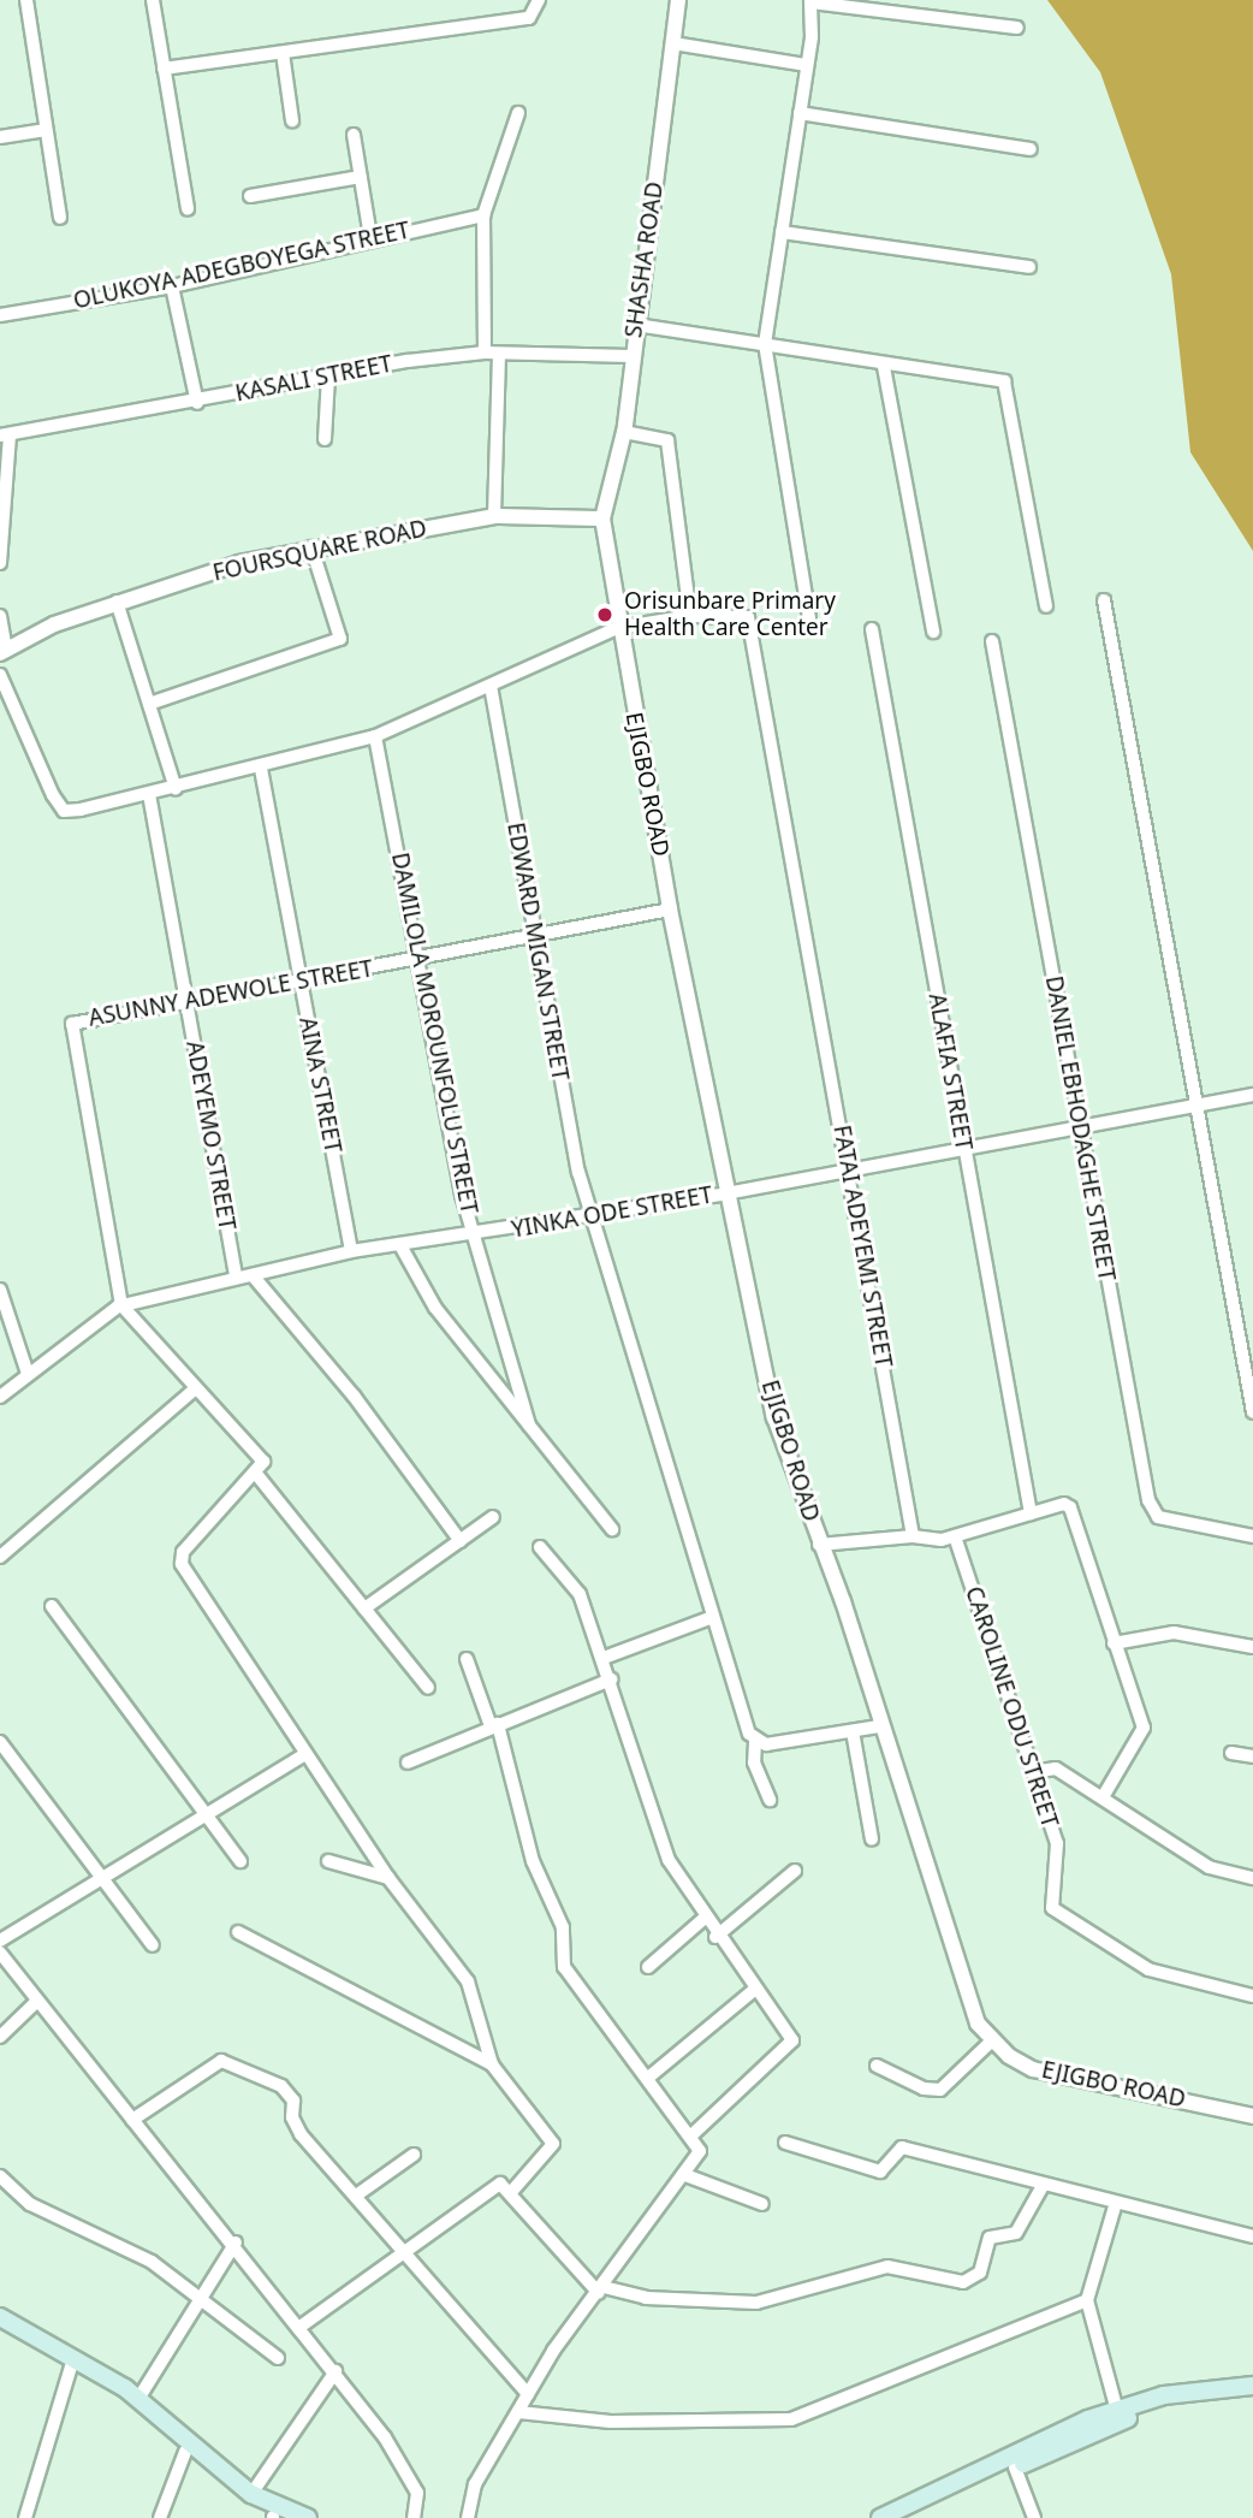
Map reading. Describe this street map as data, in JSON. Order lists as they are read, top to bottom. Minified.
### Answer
{"streets":{"street":["SHASHA ROAD","OLUKOYA ADEGBOYEGA STREET","KASALI STREET","FOURSQUARE ROAD","EJIGBO ROAD","EDWARD MIGAN STREET","ASUNNY ADEWOLE STREET","DAMILOLA MOROUNFOLU STREET","ALAFIA STREET","AINA STREET","DANIEL EBHODAGHE STREET","ADEYEMO STREET","YINKA ODE STREET","FATAI ADEYEMI STREET","CAROLINE ODU STREET"]},"crossings":[["SHASHA ROAD","KASALI STREET"],["SHASHA ROAD","FOURSQUARE ROAD"],["SHASHA ROAD","EJIGBO ROAD"],["FOURSQUARE ROAD","EJIGBO ROAD"],["EJIGBO ROAD","ASUNNY ADEWOLE STREET"],["EJIGBO ROAD","YINKA ODE STREET"],["EJIGBO ROAD","FATAI ADEYEMI STREET"],["EDWARD MIGAN STREET","ASUNNY ADEWOLE STREET"],["EDWARD MIGAN STREET","YINKA ODE STREET"],["EDWARD MIGAN STREET","FATAI ADEYEMI STREET"],["ASUNNY ADEWOLE STREET","DAMILOLA MOROUNFOLU STREET"],["ASUNNY ADEWOLE STREET","AINA STREET"],["ASUNNY ADEWOLE STREET","ADEYEMO STREET"],["ASUNNY ADEWOLE STREET","YINKA ODE STREET"],["DAMILOLA MOROUNFOLU STREET","YINKA ODE STREET"],["DAMILOLA MOROUNFOLU STREET","FATAI ADEYEMI STREET"],["ALAFIA STREET","YINKA ODE STREET"],["AINA STREET","YINKA ODE STREET"],["AINA STREET","FATAI ADEYEMI STREET"],["DANIEL EBHODAGHE STREET","YINKA ODE STREET"],["ADEYEMO STREET","YINKA ODE STREET"],["ADEYEMO STREET","FATAI ADEYEMI STREET"],["YINKA ODE STREET","FATAI ADEYEMI STREET"]],"places":["Orisunbare Primary Health Care Center"]}
